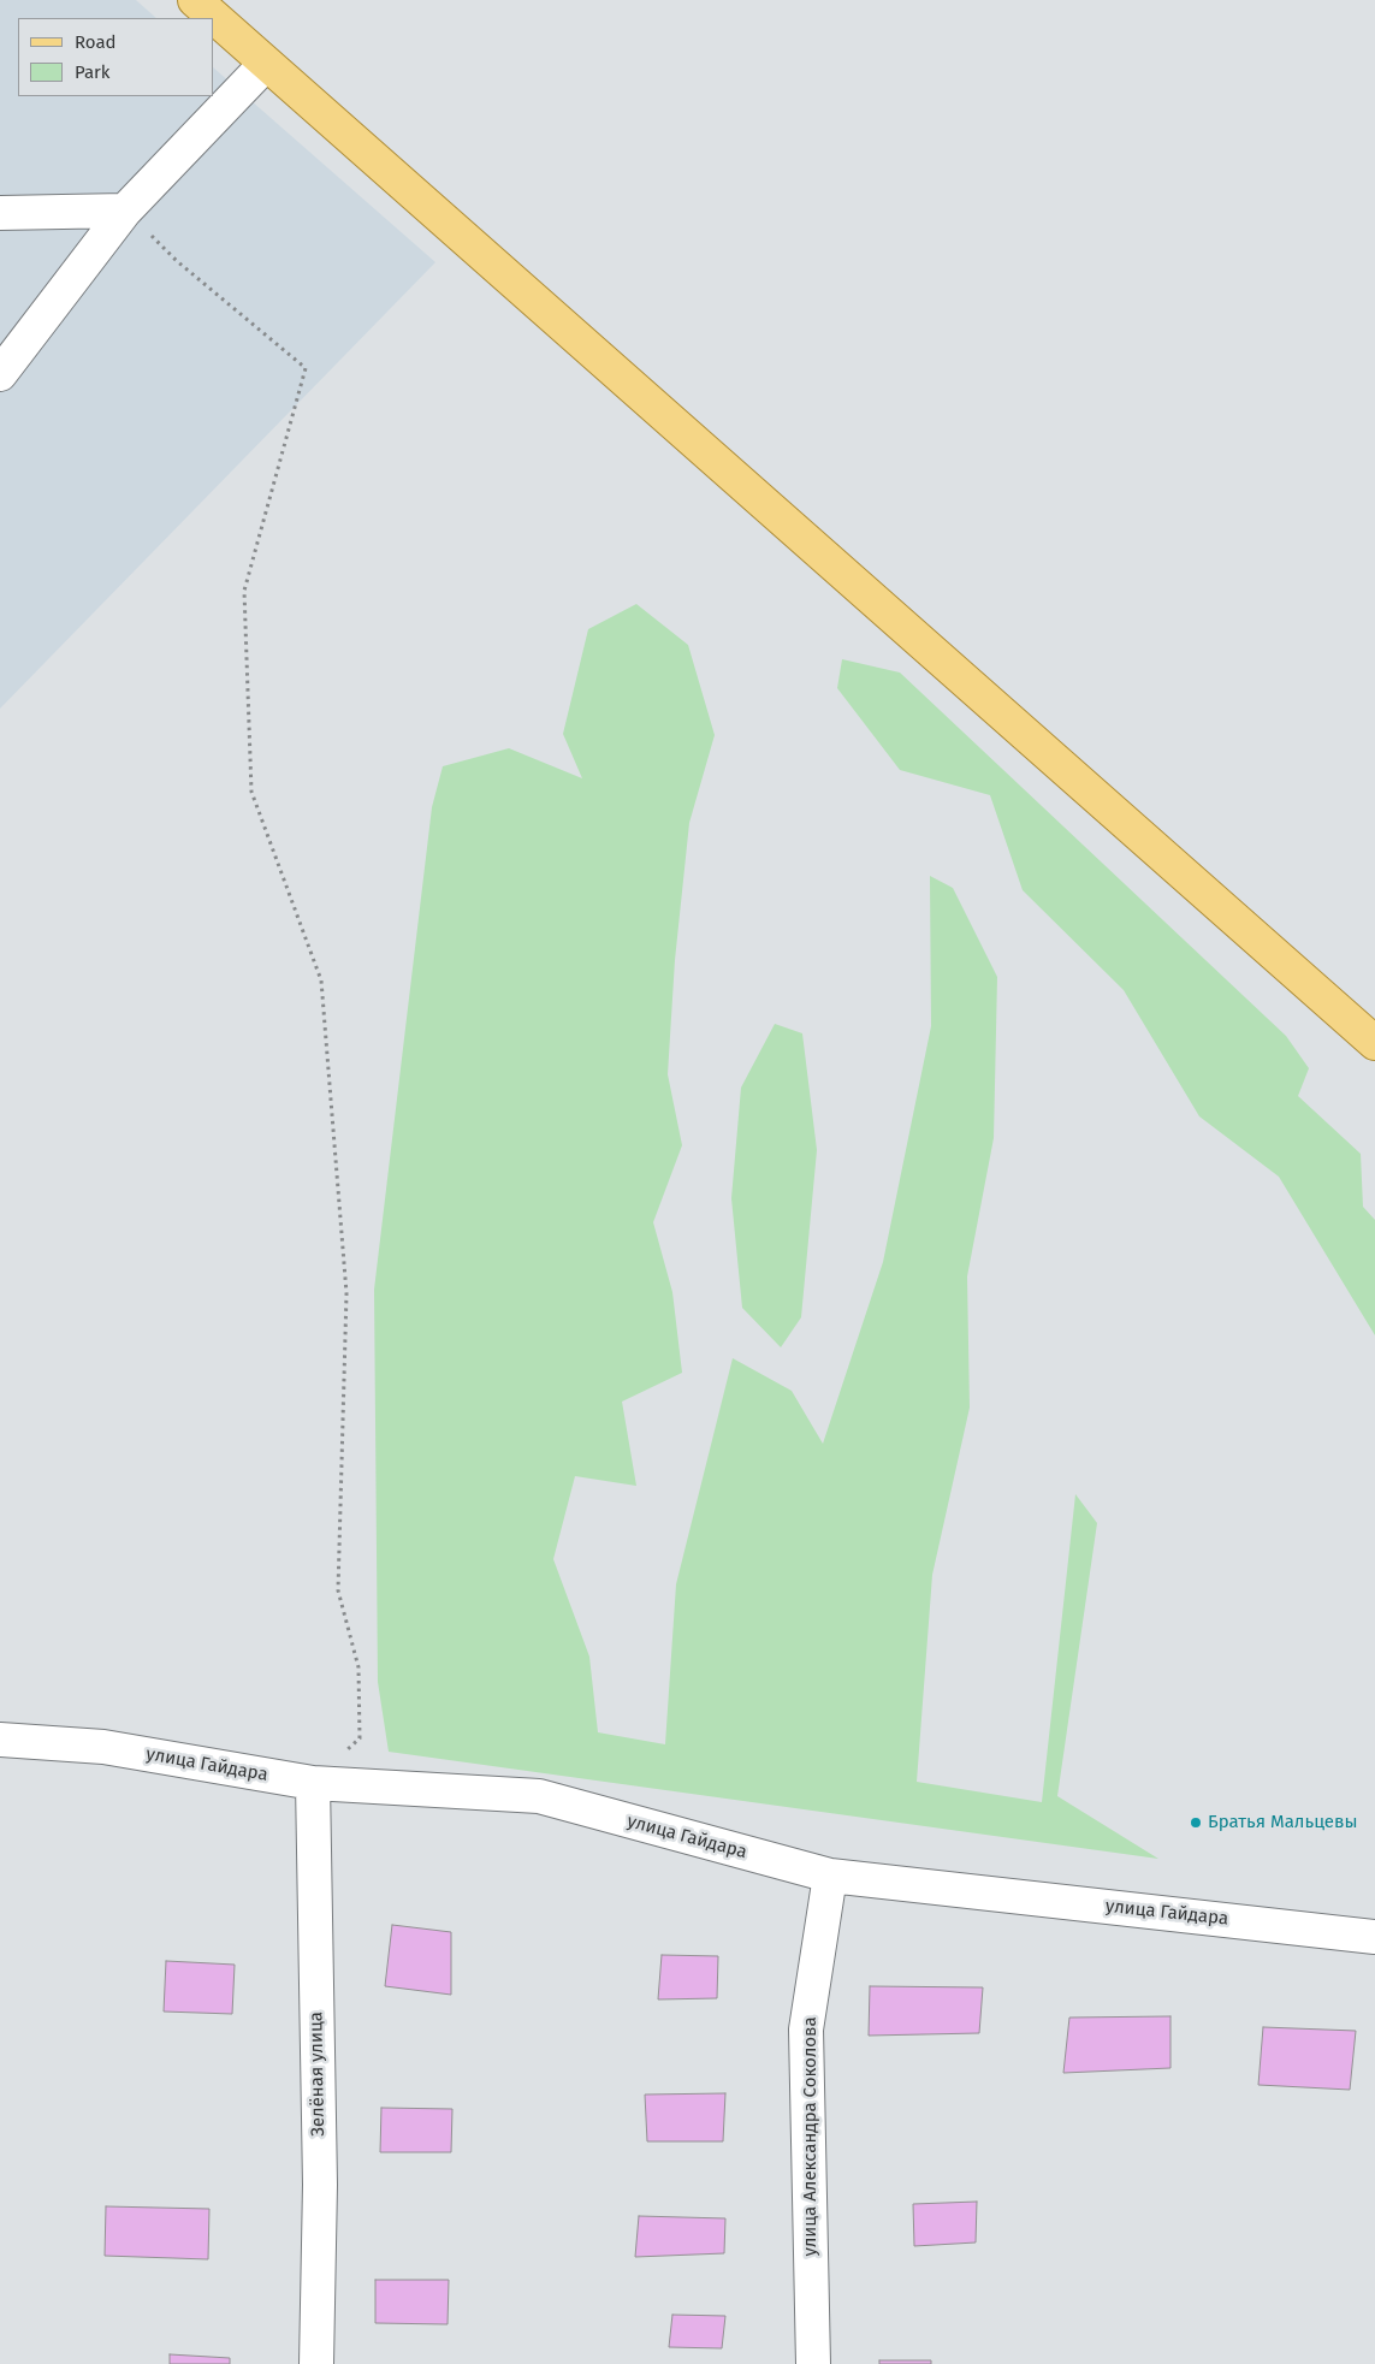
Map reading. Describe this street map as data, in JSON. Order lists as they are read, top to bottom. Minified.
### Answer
{"streets":{"street":["улица Гайдара","Зелёная улица","улица Александра Соколова"]},"crossings":[["улица Гайдара","Зелёная улица"],["улица Гайдара","улица Александра Соколова"]],"places":["Братья Мальцевы"],"legend":["Road","Park"]}
